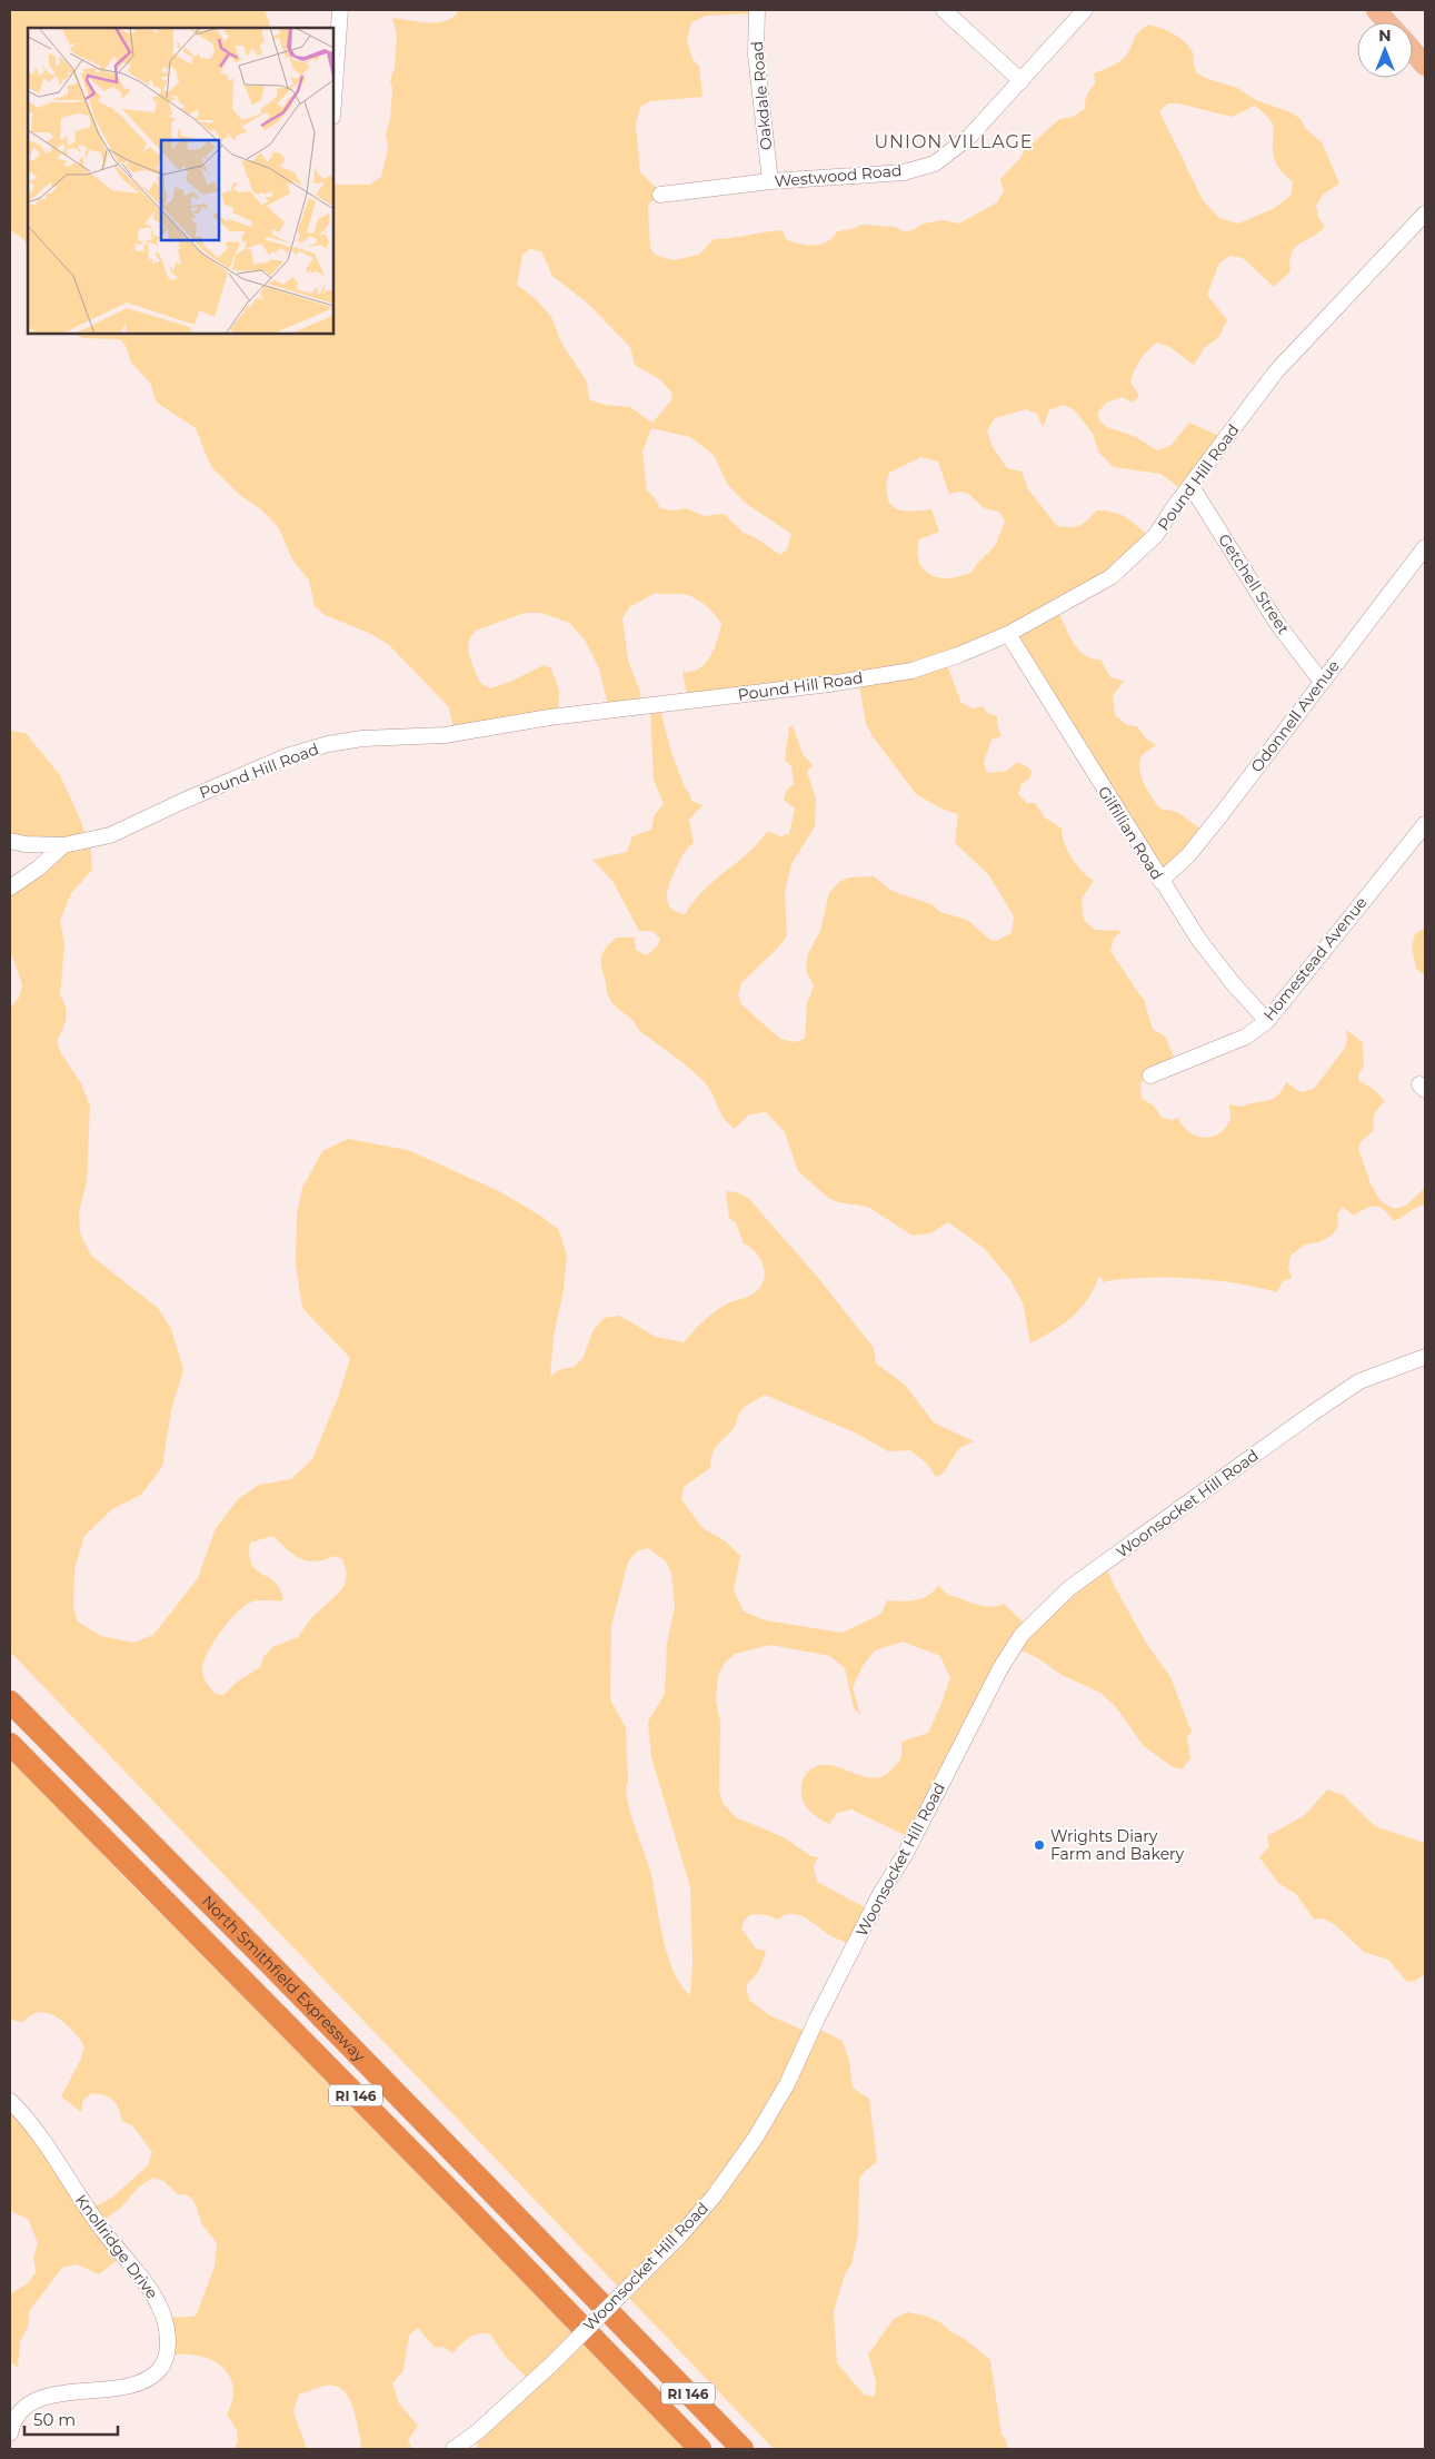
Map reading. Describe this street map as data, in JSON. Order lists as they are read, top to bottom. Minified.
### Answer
{"streets":{"highway":["North Smithfield Expressway","RI 146"],"street":["Oakdale Road","Westwood Road","Pound Hill Road","Getchell Street","Odonnell Avenue","Gilfillian Road","Homestead Avenue","Woonsocket Hill Road","Knollridge Drive"]},"crossings":[["Oakdale Road","Westwood Road"],["Pound Hill Road","Getchell Street"],["Pound Hill Road","Gilfillian Road"],["Getchell Street","Odonnell Avenue"],["Odonnell Avenue","Gilfillian Road"],["Gilfillian Road","Homestead Avenue"]],"districts":["UNION VILLAGE"],"places":["Wrights Diary Farm and Bakery"],"scale_bar":"50 m","north":"top"}
